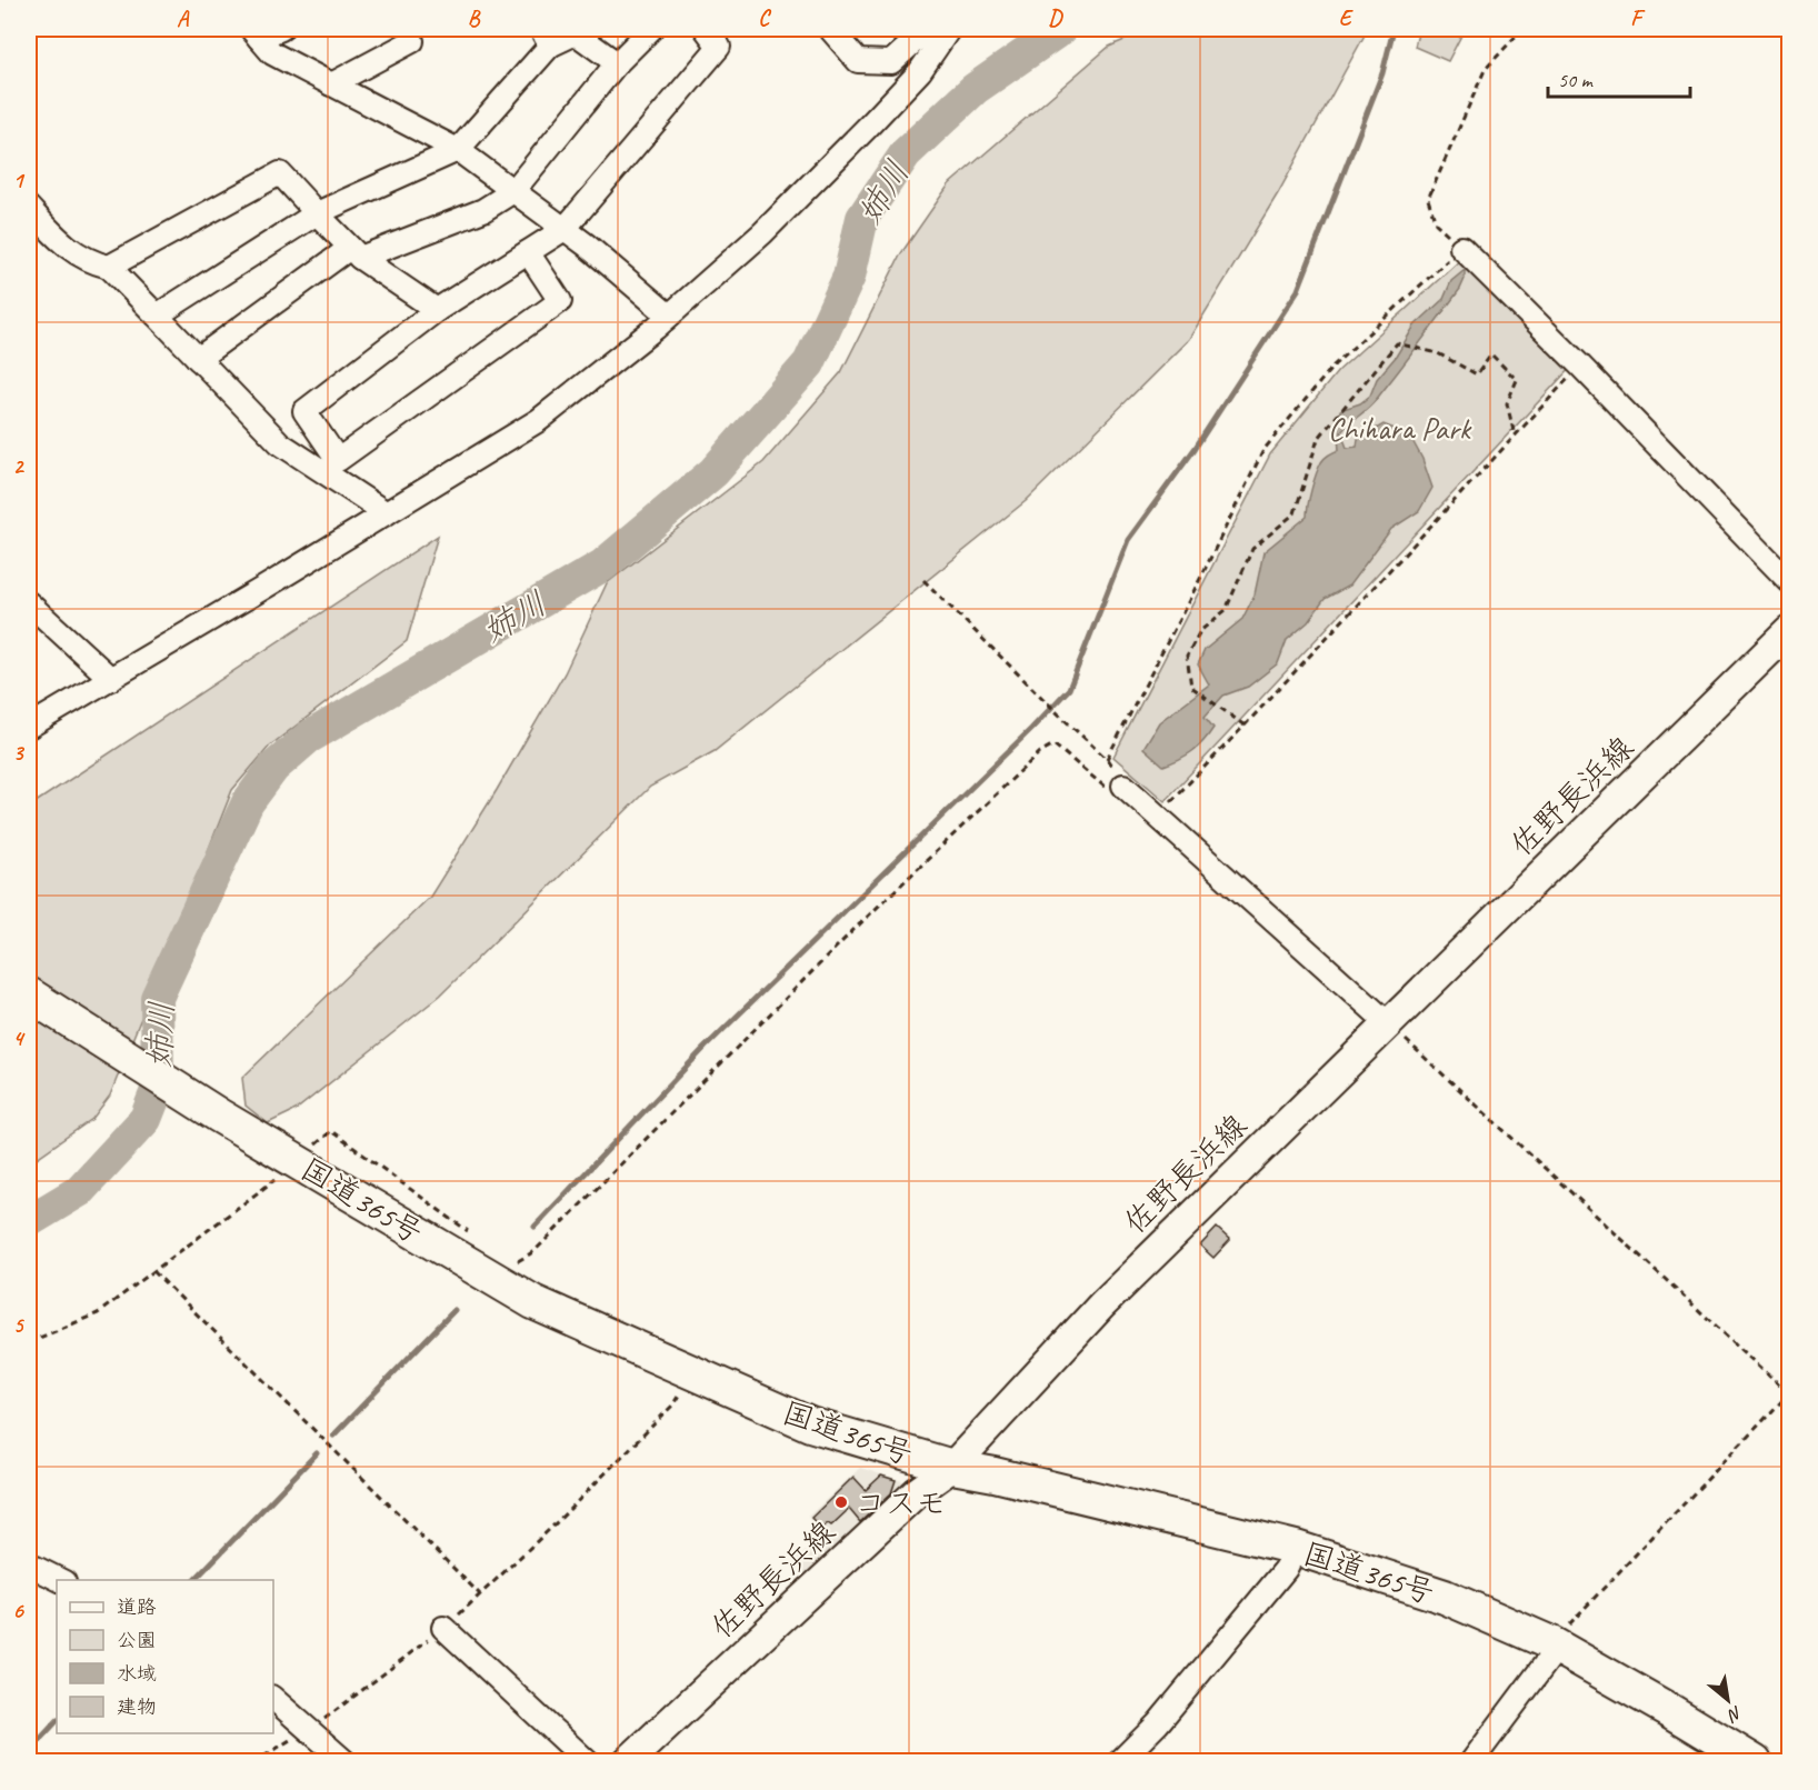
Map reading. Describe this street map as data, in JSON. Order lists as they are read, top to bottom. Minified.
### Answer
{"streets":{"highway":["国道365号"],"main road":["佐野長浜線"]},"crossings":[["佐野長浜線","国道365号"]],"water":["姉川"],"parks":["Chihara Park"],"places":["コスモ"],"legend":["道路","公園","水域","建物"],"scale_bar":"50 m","north":"bottom right","grid":{"columns":["A","B","C","D","E","F"],"rows":["1","2","3","4","5","6"]}}
